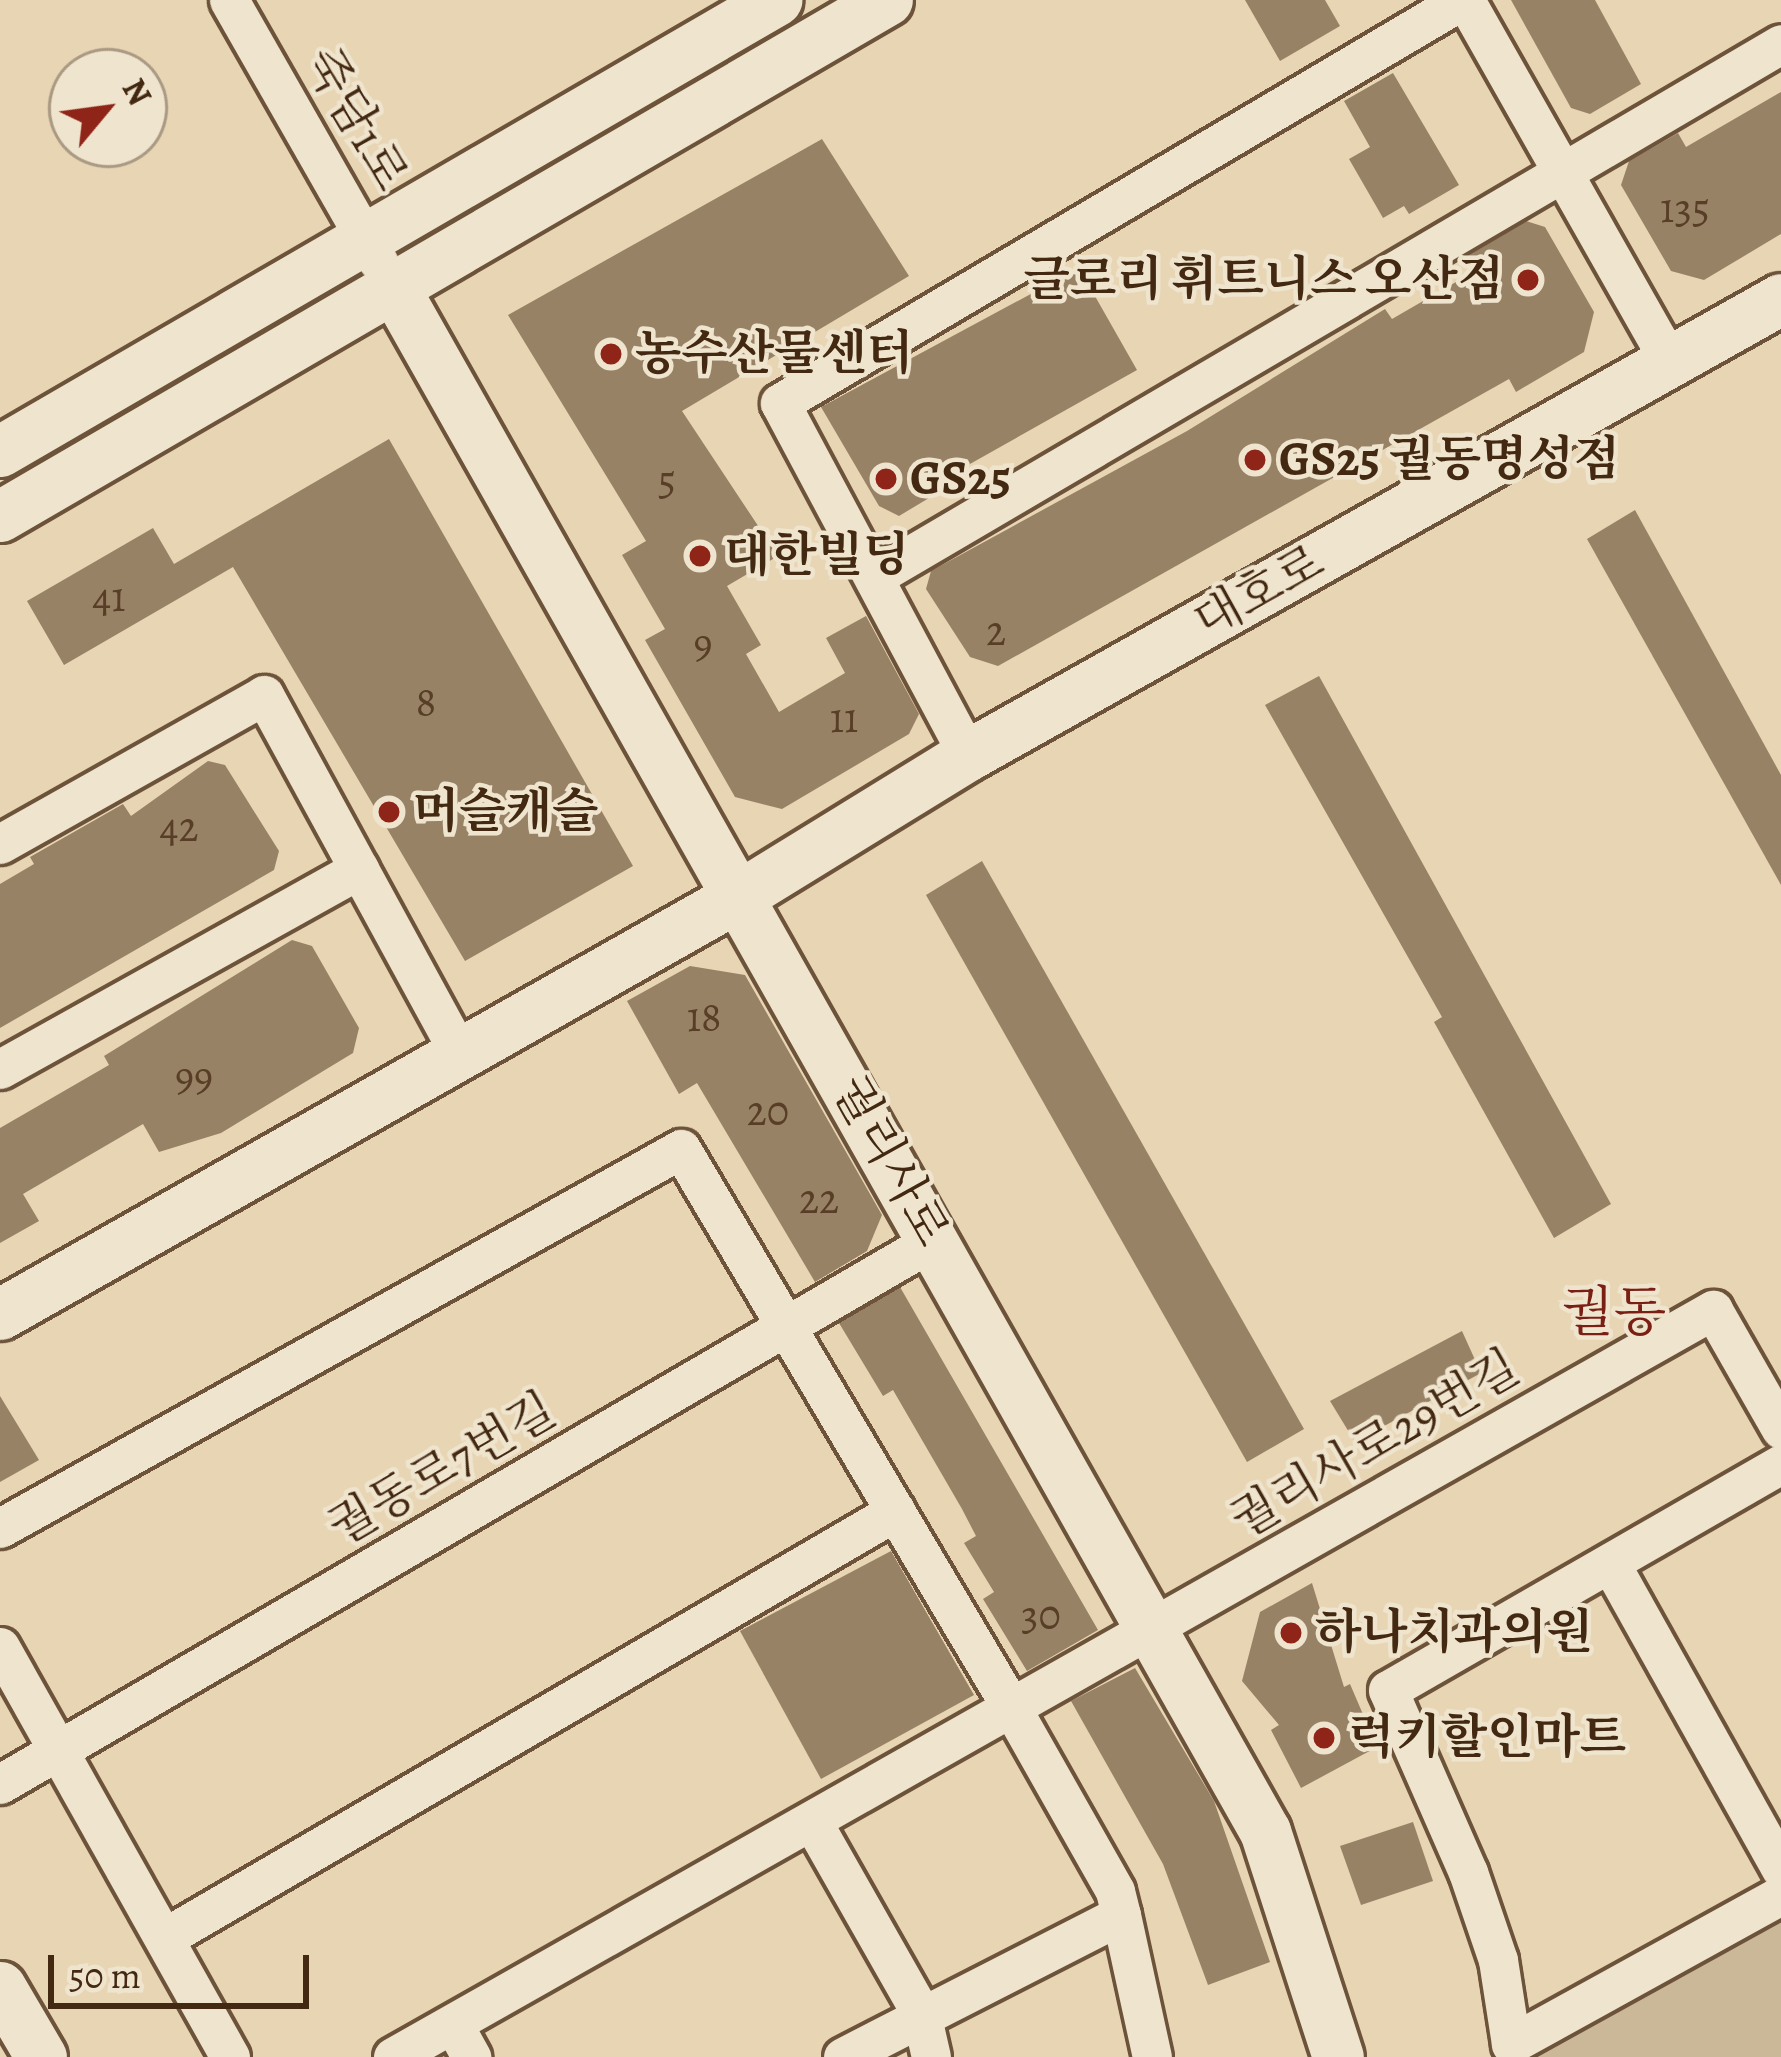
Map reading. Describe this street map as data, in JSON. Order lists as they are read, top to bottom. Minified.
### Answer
{"streets":{"street":["죽담1로","대호로","궐리사로","궐리사로29번길","궐동로7번길"]},"crossings":[["죽담1로","궐리사로"],["대호로","궐리사로"],["궐리사로","궐리사로29번길"],["궐리사로","궐동로7번길"]],"districts":["궐동"],"places":["글로리 휘트니스 오산점","농수산물센터","GS25 궐동명성점","GS25","대한빌딩","머슬캐슬","하나치과의원","럭키할인마트"],"house_numbers":["135","5","41","2","9","8","11","42","18","99","20","22","30"],"scale_bar":"50 m","north":"top right"}
